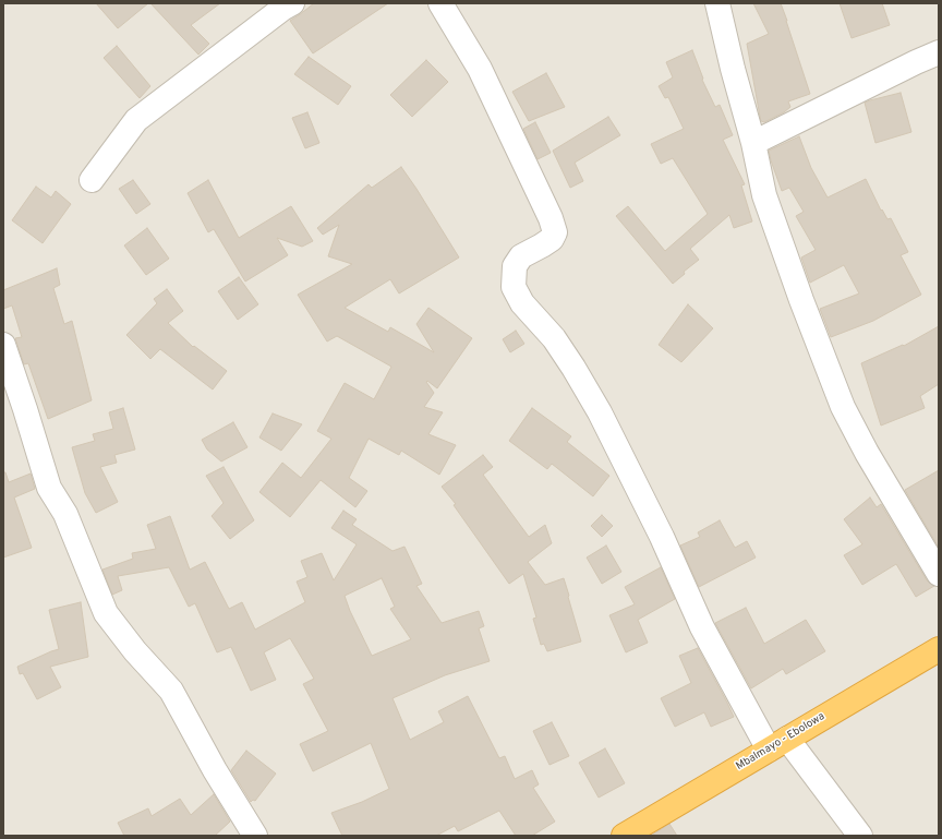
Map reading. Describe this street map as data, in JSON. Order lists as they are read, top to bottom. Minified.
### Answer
{"streets":{"highway":["Mbalmayo - Ebolowa"]}}
